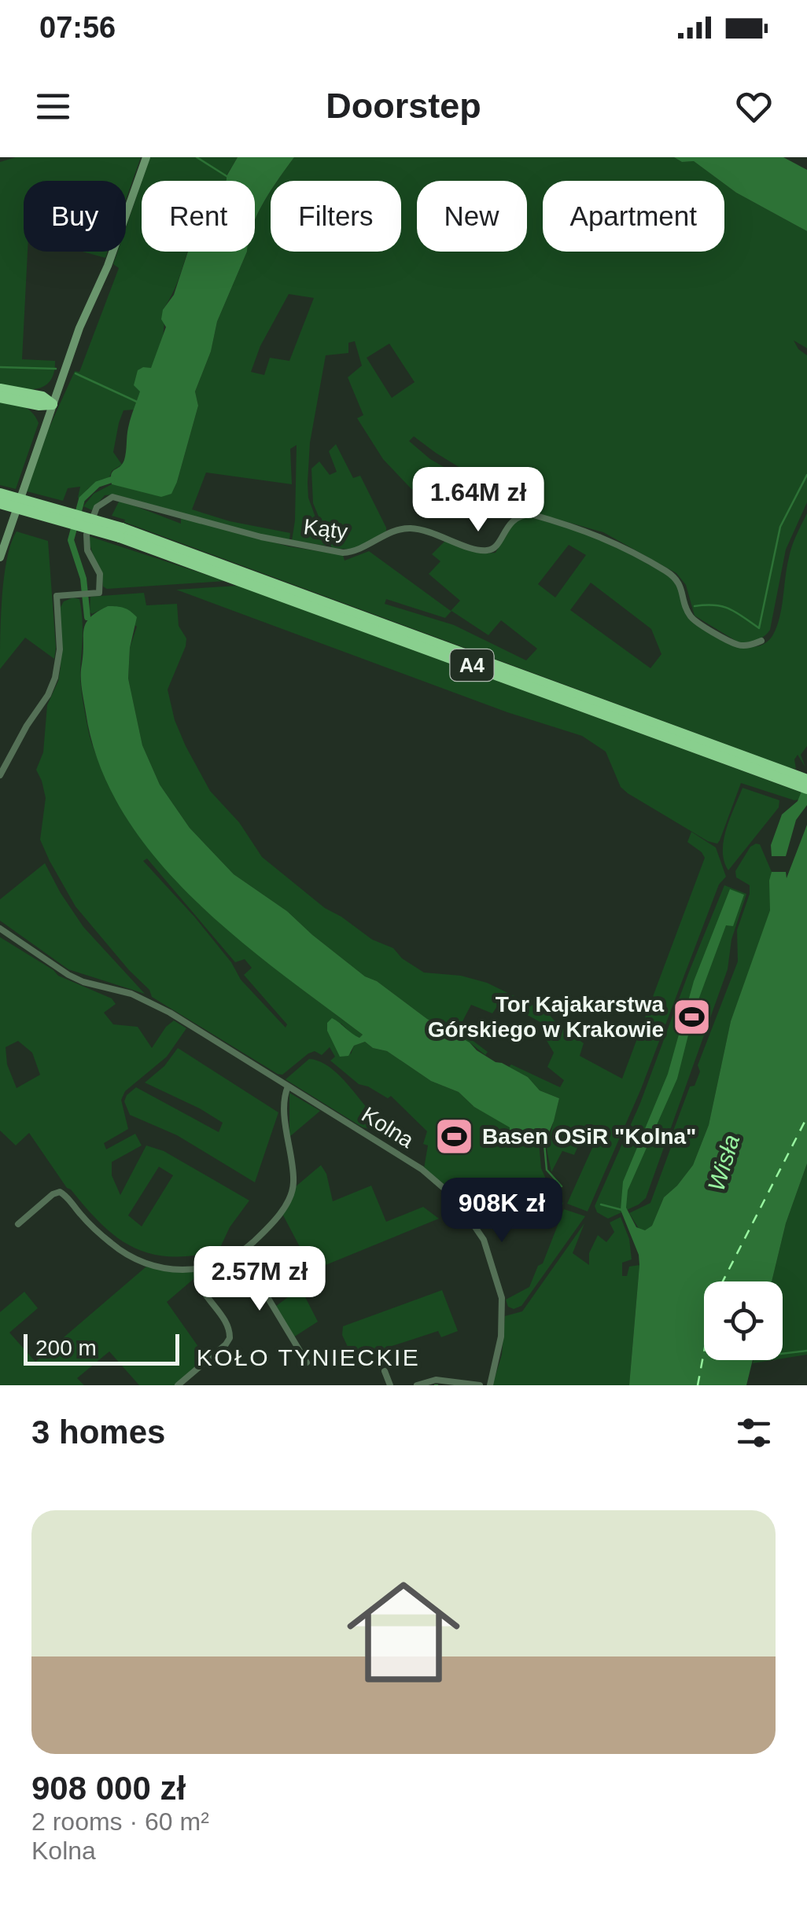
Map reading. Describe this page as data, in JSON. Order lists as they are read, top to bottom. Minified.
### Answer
{"streets":{"highway":["A4"],"street":["Kąty","Kolna"]},"districts":["KOŁO TYNIECKIE"],"water":["Wisła"],"places":{"sports":["Tor Kajakarstwa Górskiego w Krakowie","Basen OSiR \"Kolna\""]},"scale_bar":"200 m","page":{"status":"07:56","header":"Doorstep","chip":["Buy","Rent","Filters","New","Apartment"],"price":["1.64M zł","908K zł","2.57M zł"],"scale":"200 m","heading":"3 homes","list":[{"name":"908 000 zł","note":"2 rooms · 60 m² · Kolna"}]}}
